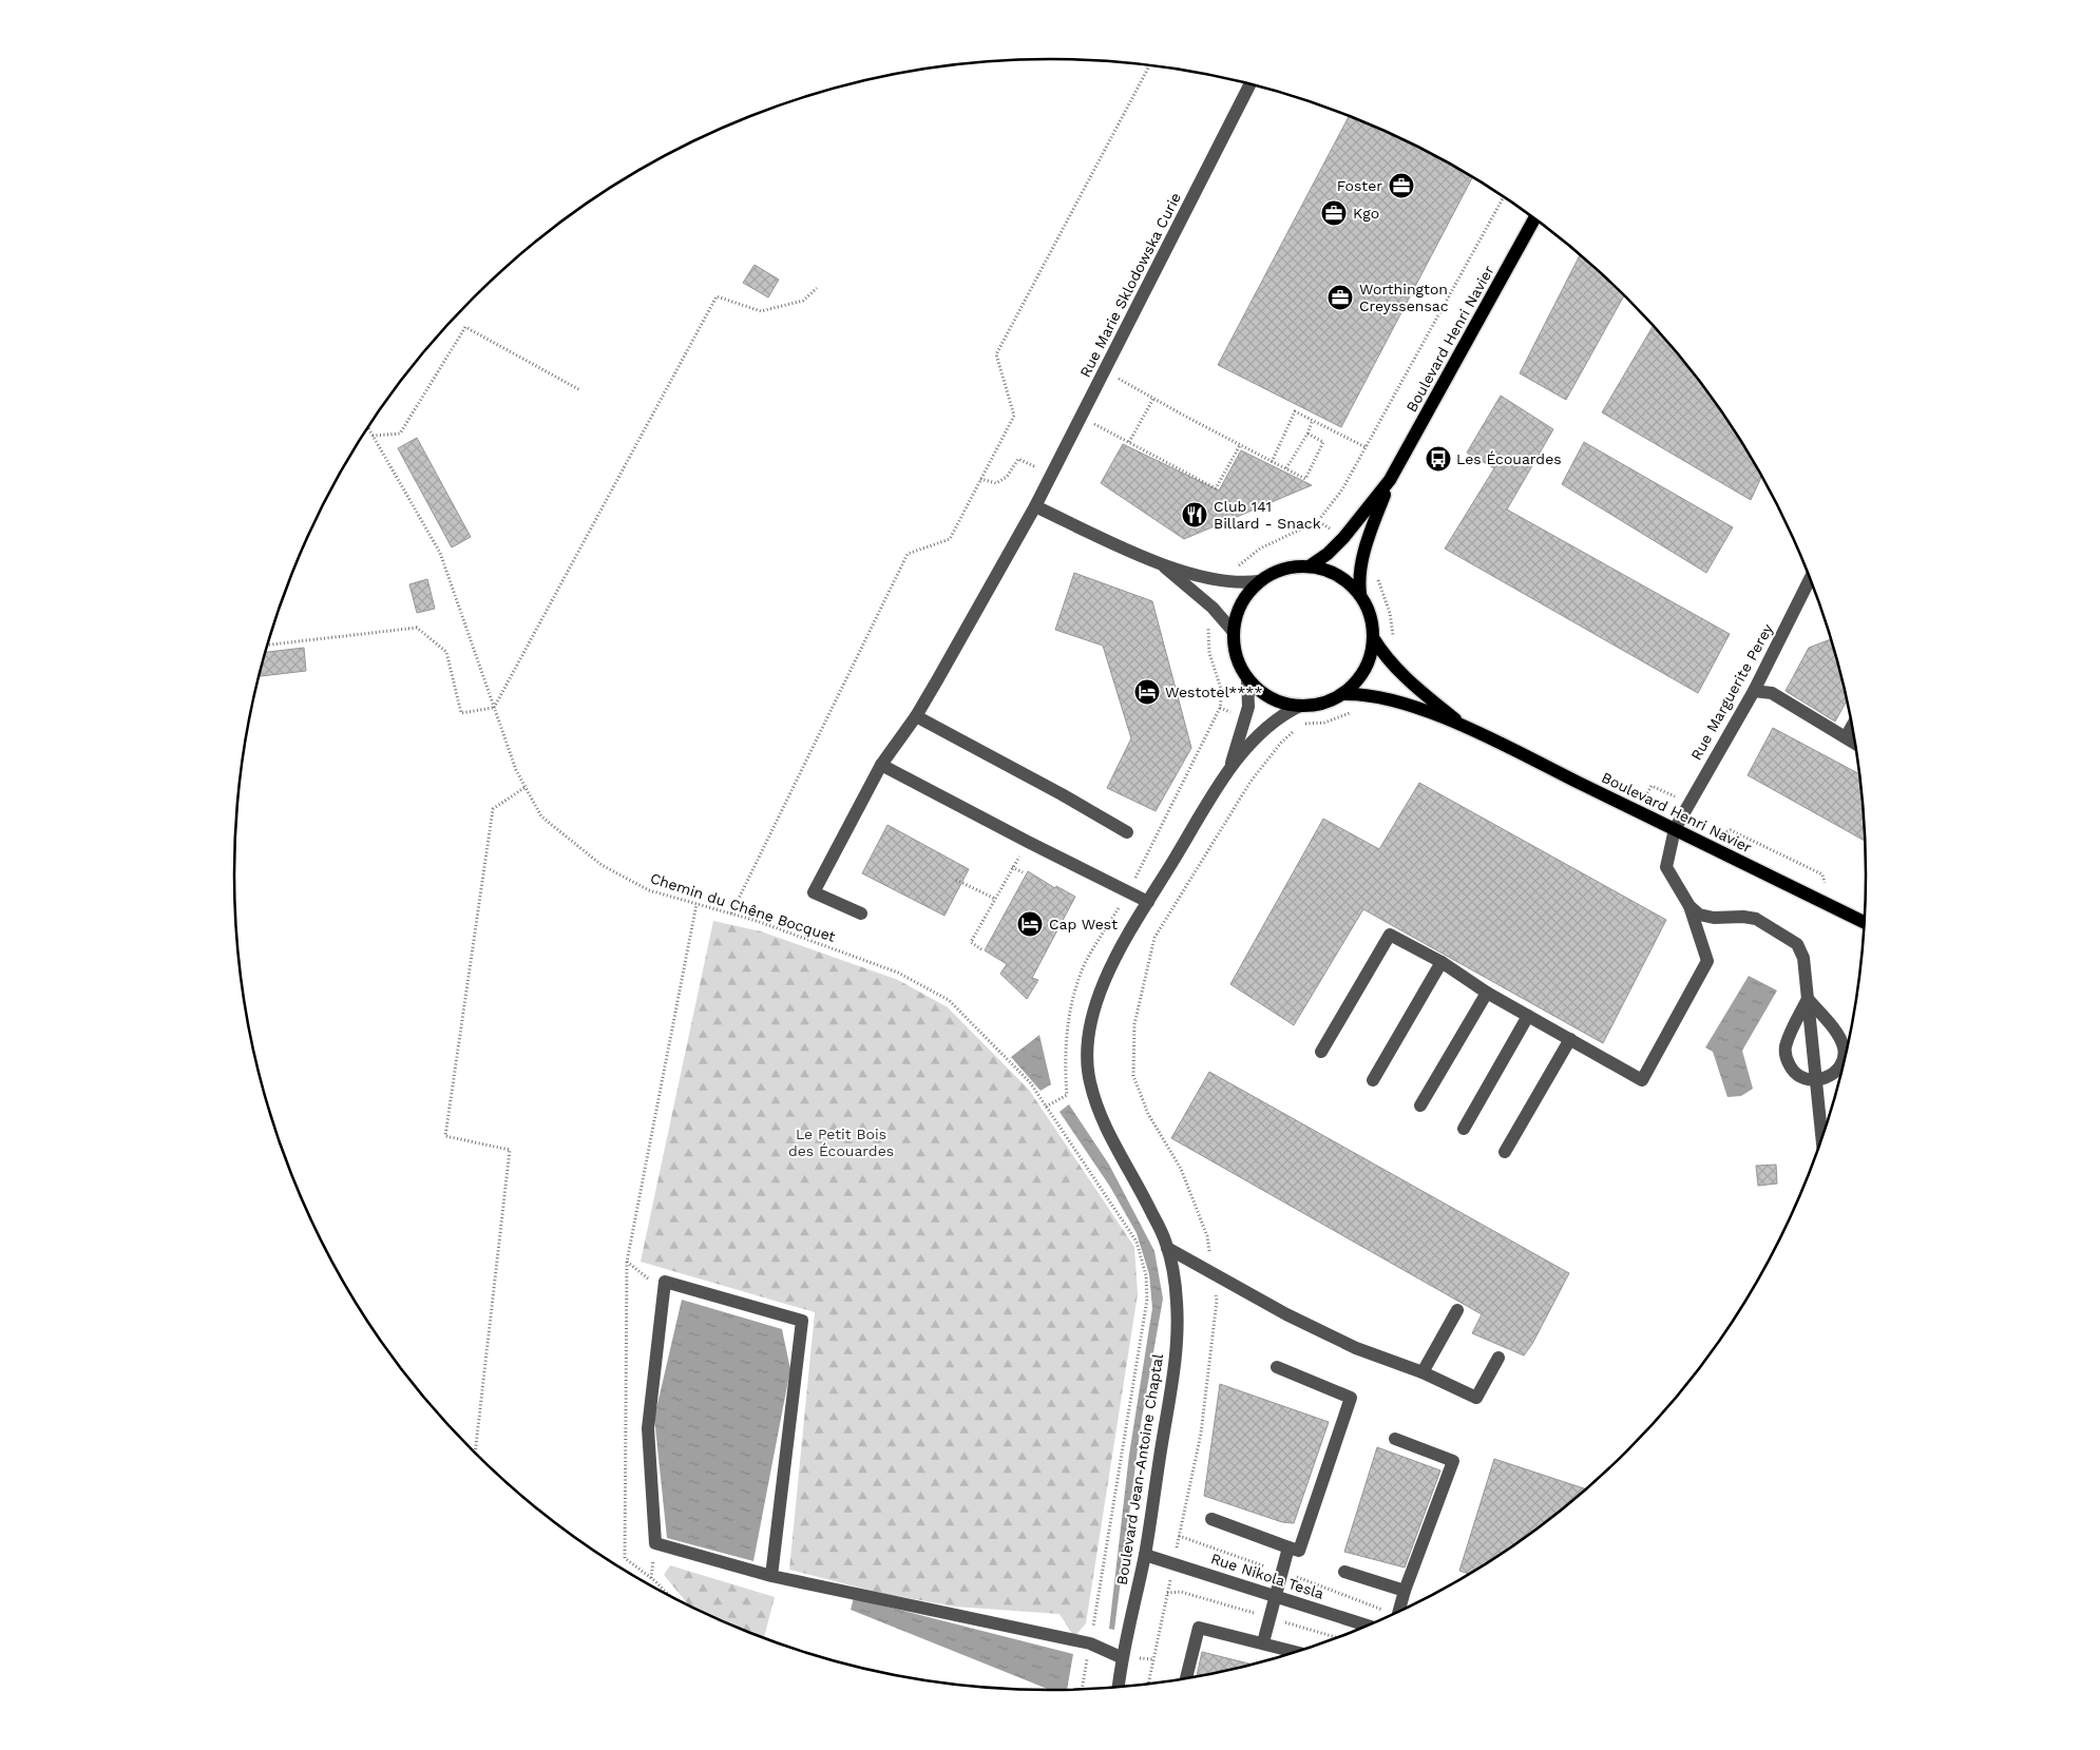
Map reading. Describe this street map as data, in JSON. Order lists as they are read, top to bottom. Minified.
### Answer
{"streets":{"main road":["Boulevard Henri Navier"],"street":["Rue Marie Sklodowska Curie","Rue Marguerite Perey","Boulevard Jean-Antoine Chaptal","Rue Nikola Tesla"],"path":["Chemin du Chêne Bocquet"]},"crossings":[["Boulevard Henri Navier","Rue Marguerite Perey"],["Boulevard Henri Navier","Boulevard Jean-Antoine Chaptal"],["Boulevard Jean-Antoine Chaptal","Rue Nikola Tesla"]],"parks":["Le Petit Bois des Écouardes"],"places":{"office":["Foster","Kgo","Worthington Creyssensac"],"bus stop":["Les Écouardes"],"restaurant":["Club 141 Billard - Snack"],"hotel":["Westotel****","Cap West"]}}
